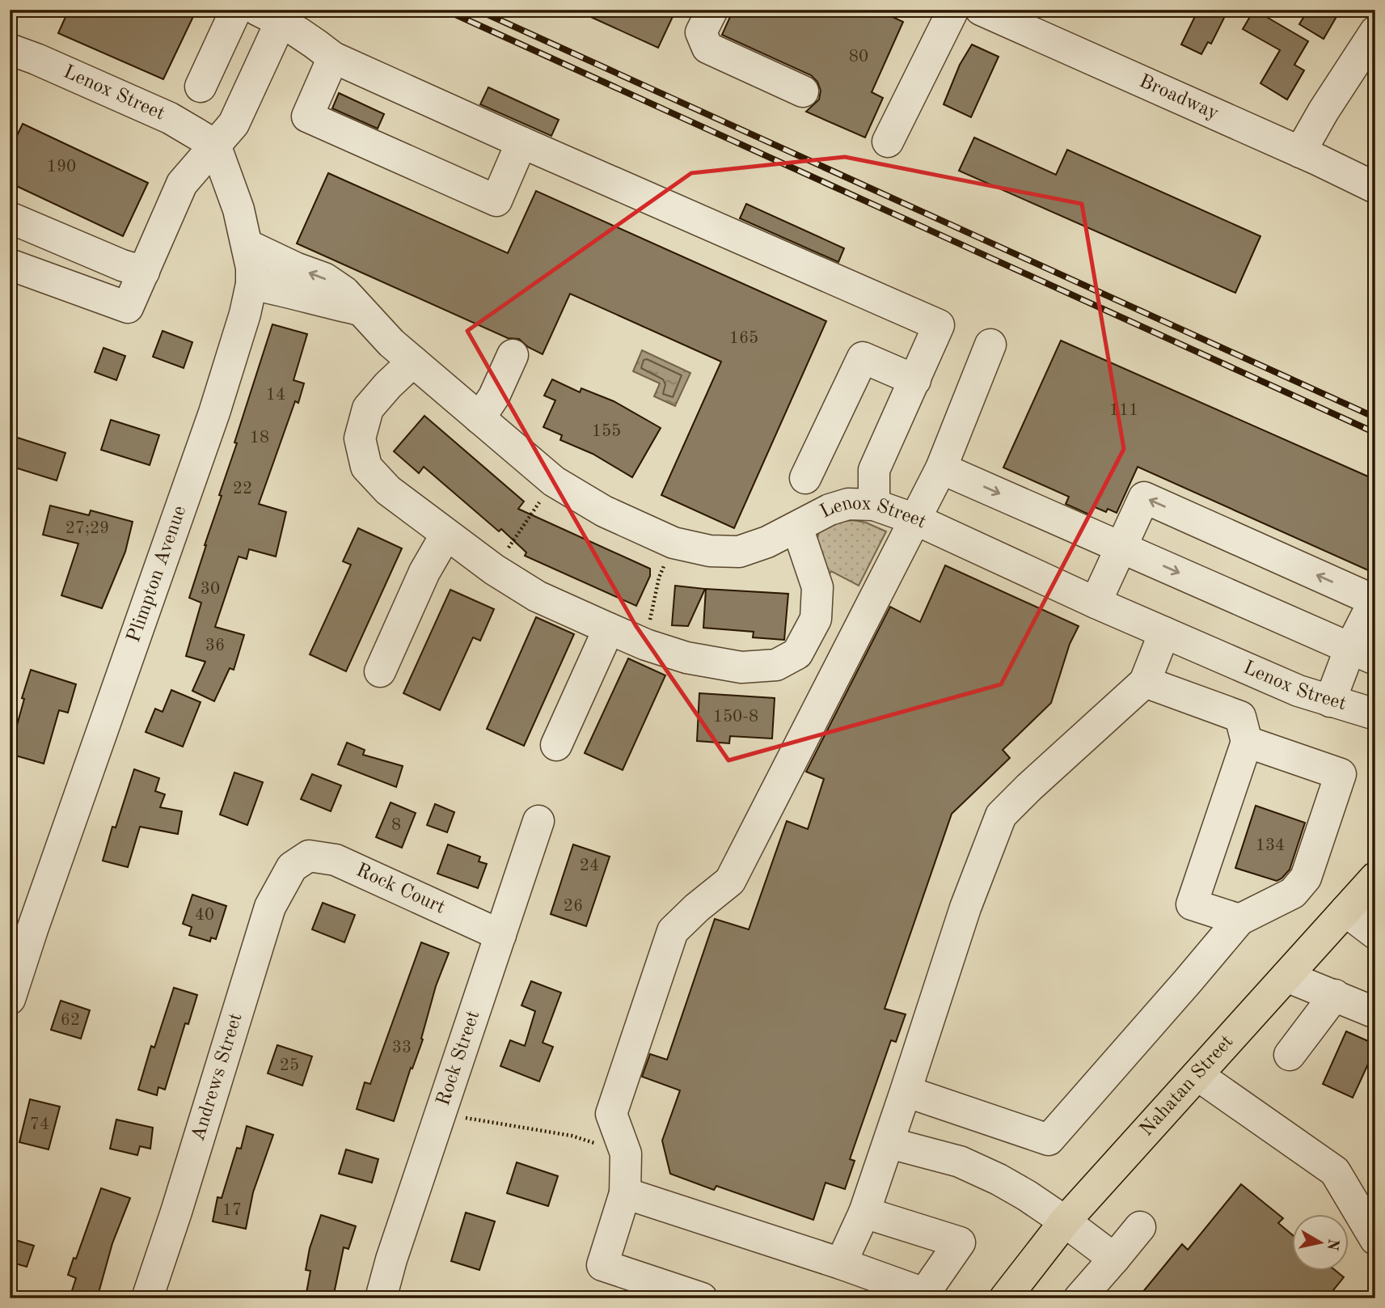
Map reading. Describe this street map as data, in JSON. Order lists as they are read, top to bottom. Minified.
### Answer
{"streets":{"main road":["Nahatan Street"],"street":["Lenox Street","Broadway","Plimpton Avenue","Rock Court","Rock Street","Andrews Street"]},"crossings":[["Lenox Street","Plimpton Avenue"],["Rock Court","Rock Street"],["Rock Court","Andrews Street"]],"house_numbers":["80","190","165","14","111","155","18","22","27;29","30","36","150-8","8","134","24","26","40","62","33","25","74","17"],"north":"right"}
